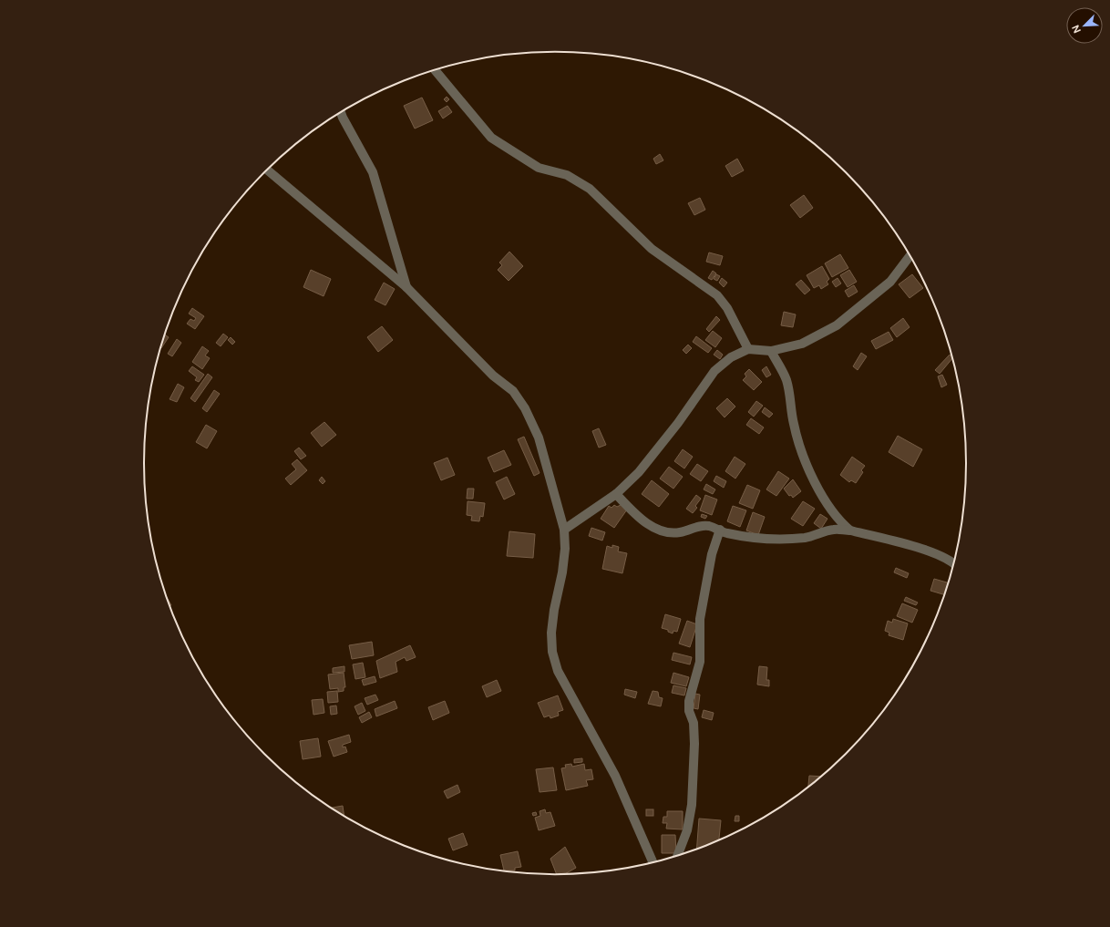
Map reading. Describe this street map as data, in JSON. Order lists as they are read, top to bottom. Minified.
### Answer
{"north":"bottom left"}
